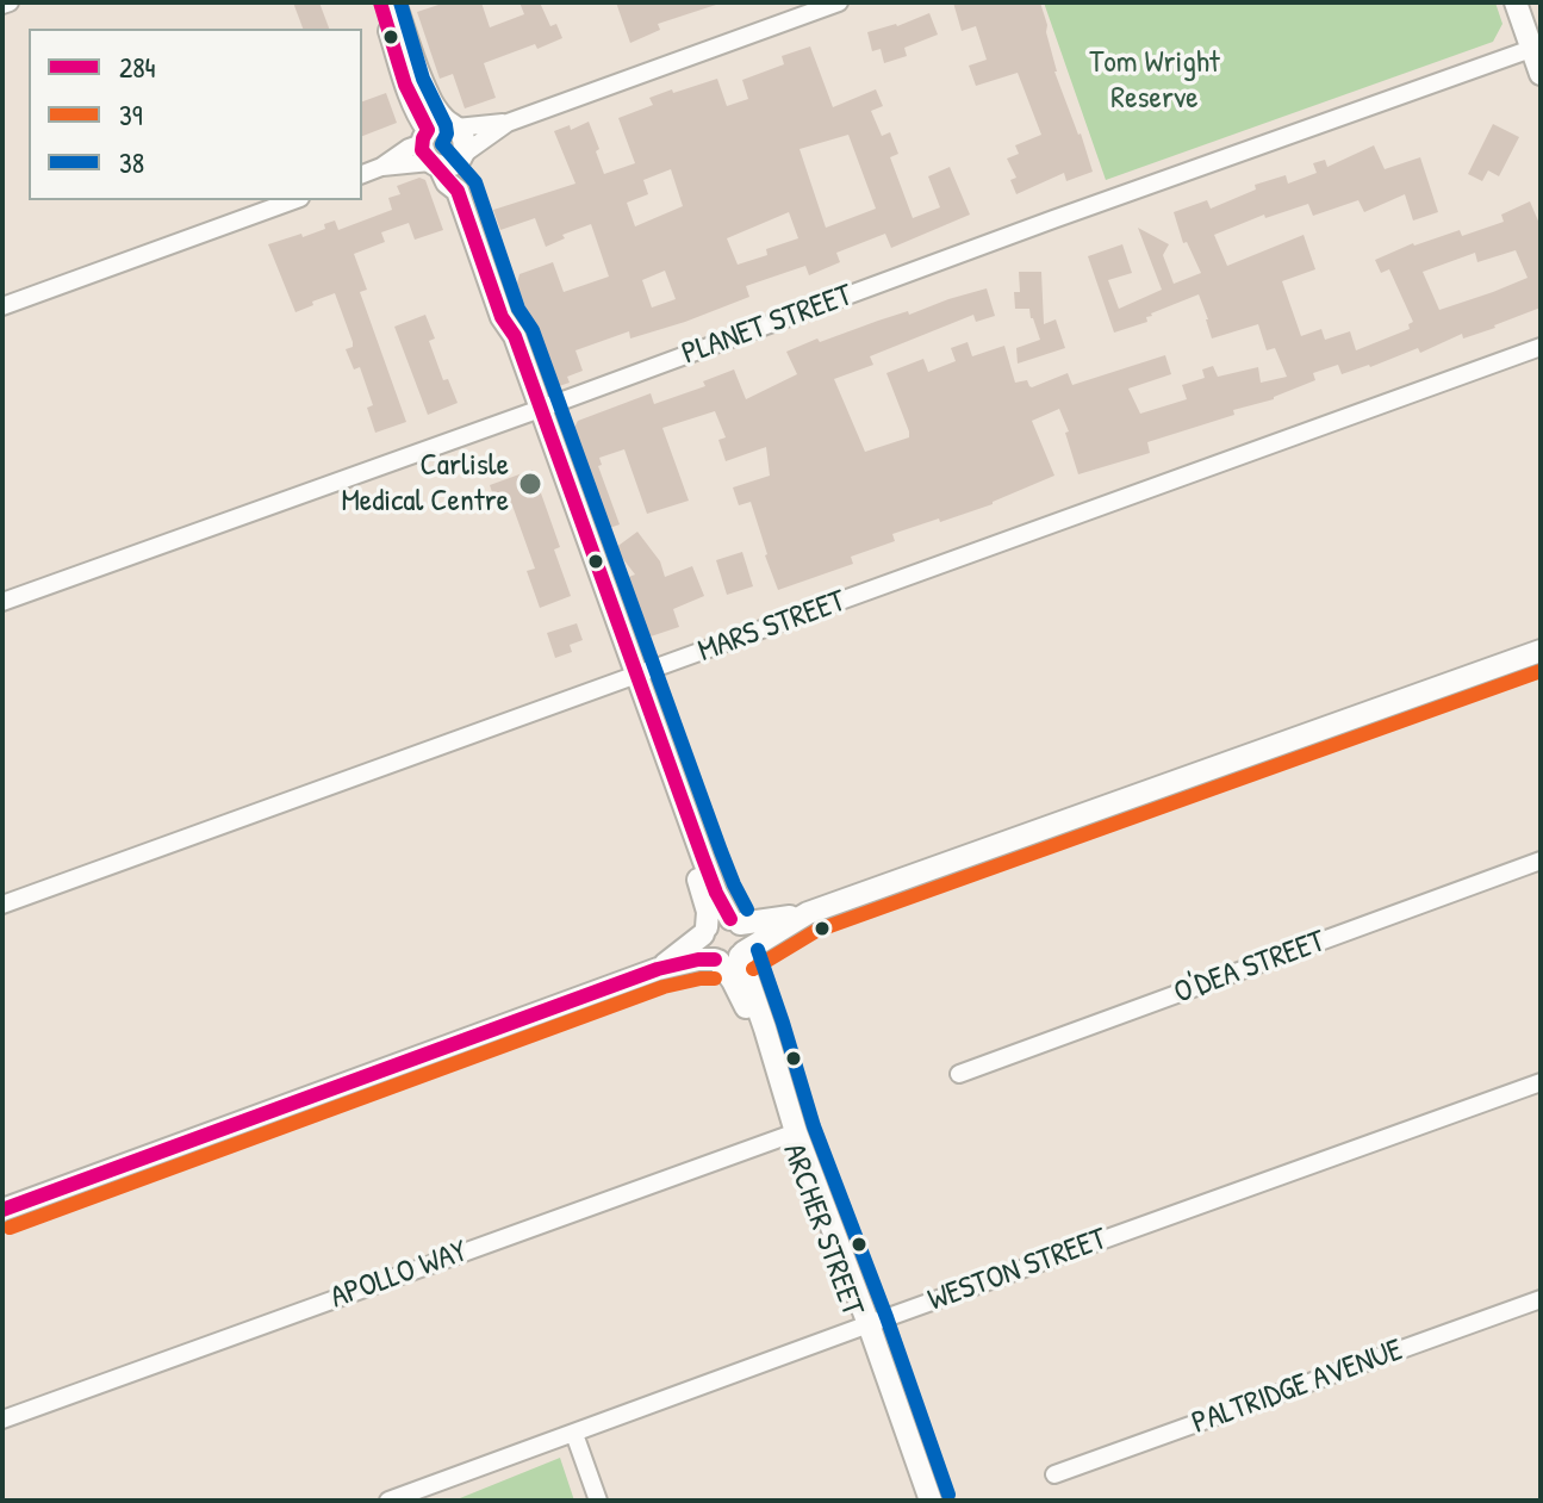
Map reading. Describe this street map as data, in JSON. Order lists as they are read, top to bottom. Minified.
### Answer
{"streets":{"main road":["ARCHER STREET"],"street":["PLANET STREET","MARS STREET","O'DEA STREET","WESTON STREET","APOLLO WAY","PALTRIDGE AVENUE"]},"crossings":[["ARCHER STREET","WESTON STREET"],["ARCHER STREET","APOLLO WAY"]],"parks":["Tom Wright Reserve"],"places":["Carlisle Medical Centre"],"lines":["transit line 284","transit line 38","transit line 39"],"legend":["284","39","38"]}
